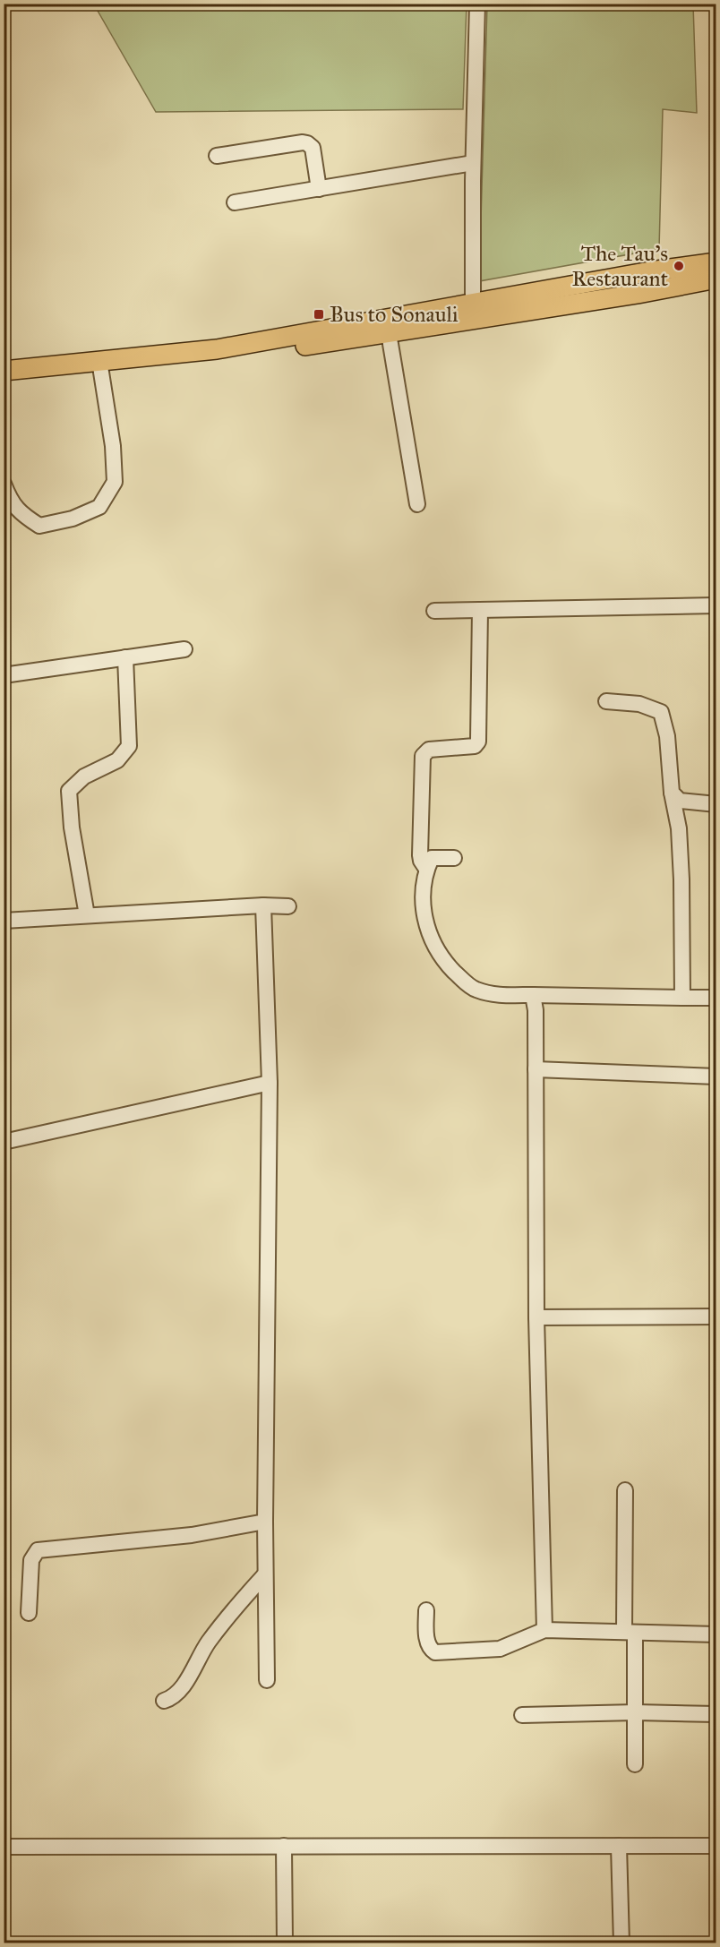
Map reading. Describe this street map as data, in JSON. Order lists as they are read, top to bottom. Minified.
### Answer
{"places":{"other":["The Tau's Restaurant"],"transit":["Bus to Sonauli"]}}
